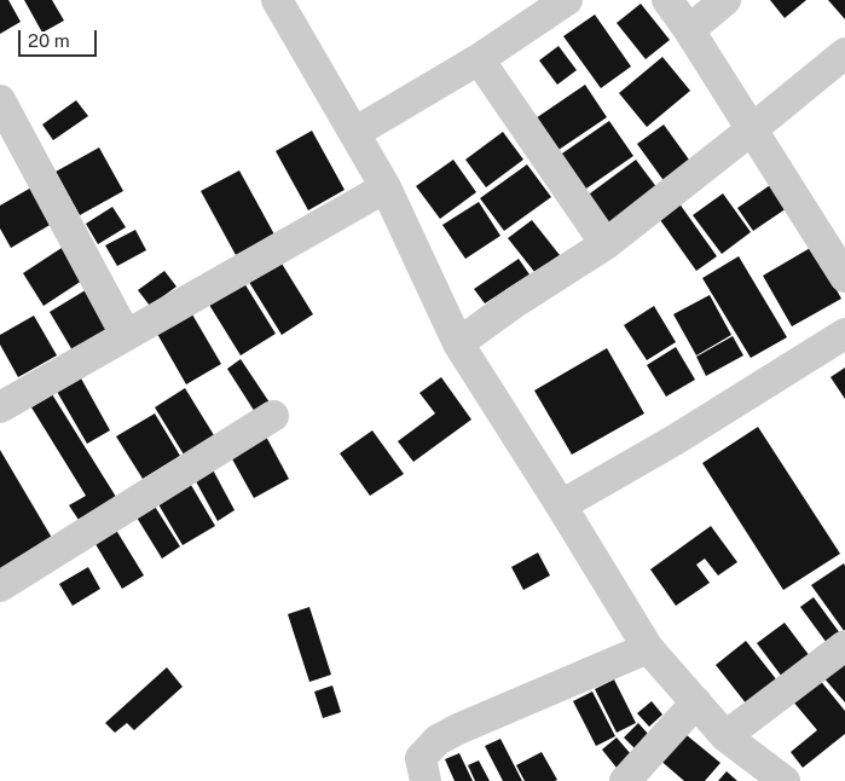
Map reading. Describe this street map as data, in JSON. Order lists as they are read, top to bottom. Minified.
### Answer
{"scale_bar":"20 m"}
